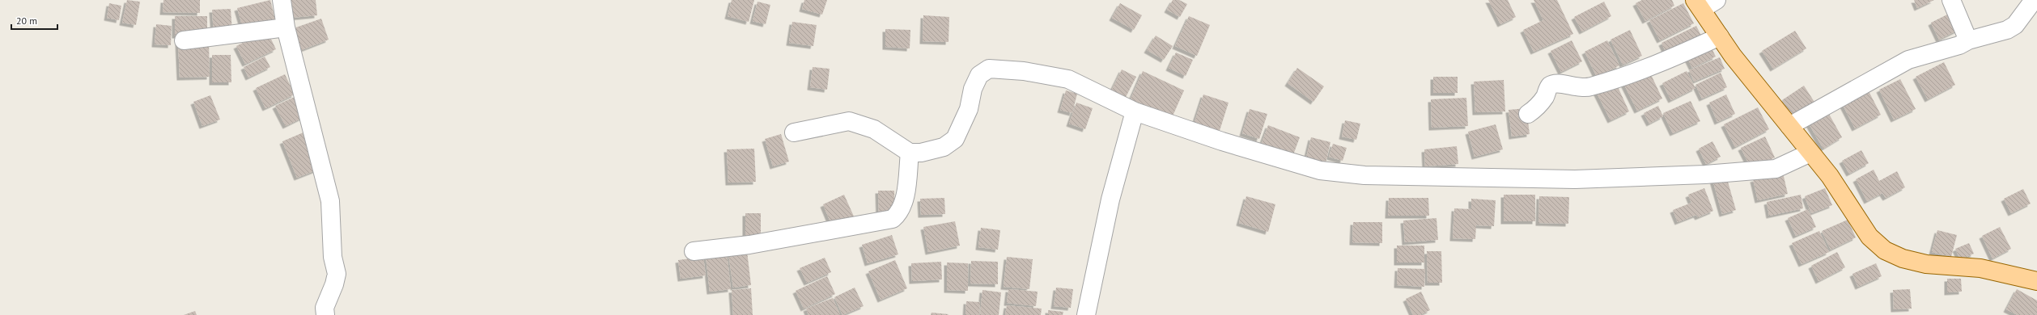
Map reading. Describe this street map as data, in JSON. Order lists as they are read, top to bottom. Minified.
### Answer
{"scale_bar":"20 m"}
